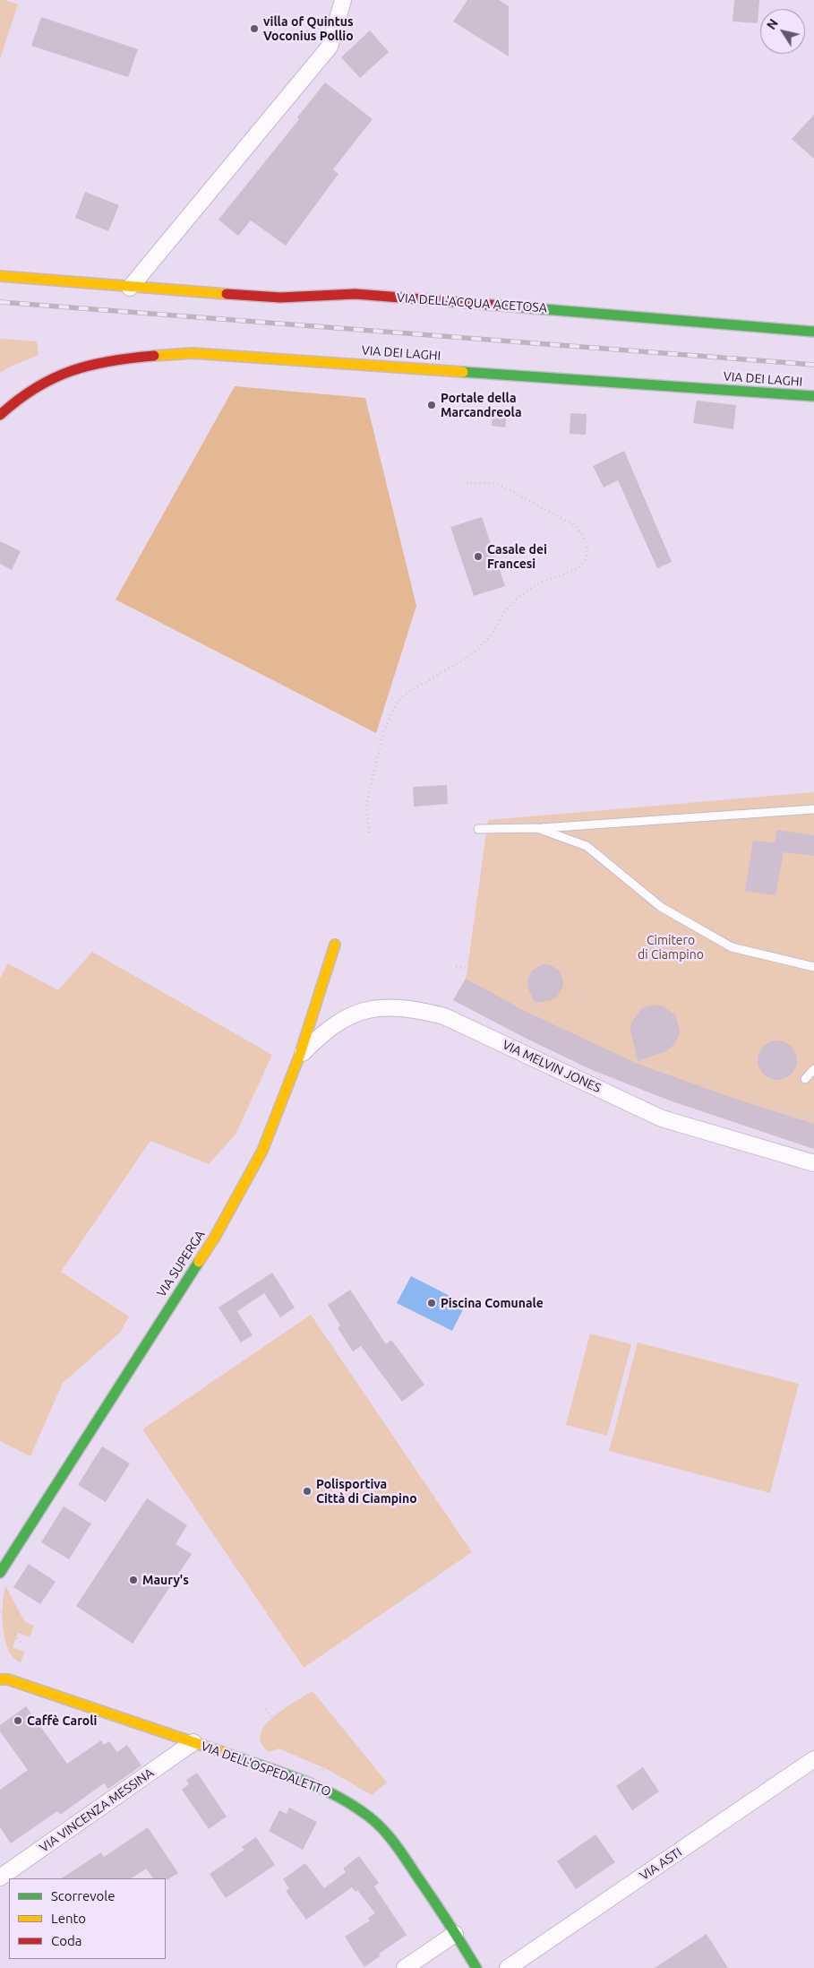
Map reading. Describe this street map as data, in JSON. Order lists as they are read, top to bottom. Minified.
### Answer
{"streets":{"main road":["VIA DELL'ACQUA ACETOSA","VIA DEI LAGHI","VIA SUPERGA","VIA DELL'OSPEDALETTO"],"street":["VIA MELVIN JONES","VIA VINCENZA MESSINA","VIA ASTI"]},"crossings":[["VIA MELVIN JONES","VIA SUPERGA"],["VIA DELL'OSPEDALETTO","VIA VINCENZA MESSINA"]],"parks":["Cimitero di Ciampino"],"places":["villa of Quintus Voconius Pollio","Portale della Marcandreola","Casale dei Francesi","Piscina Comunale","Polisportiva Città di Ciampino","Maury's","Caffè Caroli"],"legend":["Scorrevole","Lento","Coda"],"north":"top left"}
